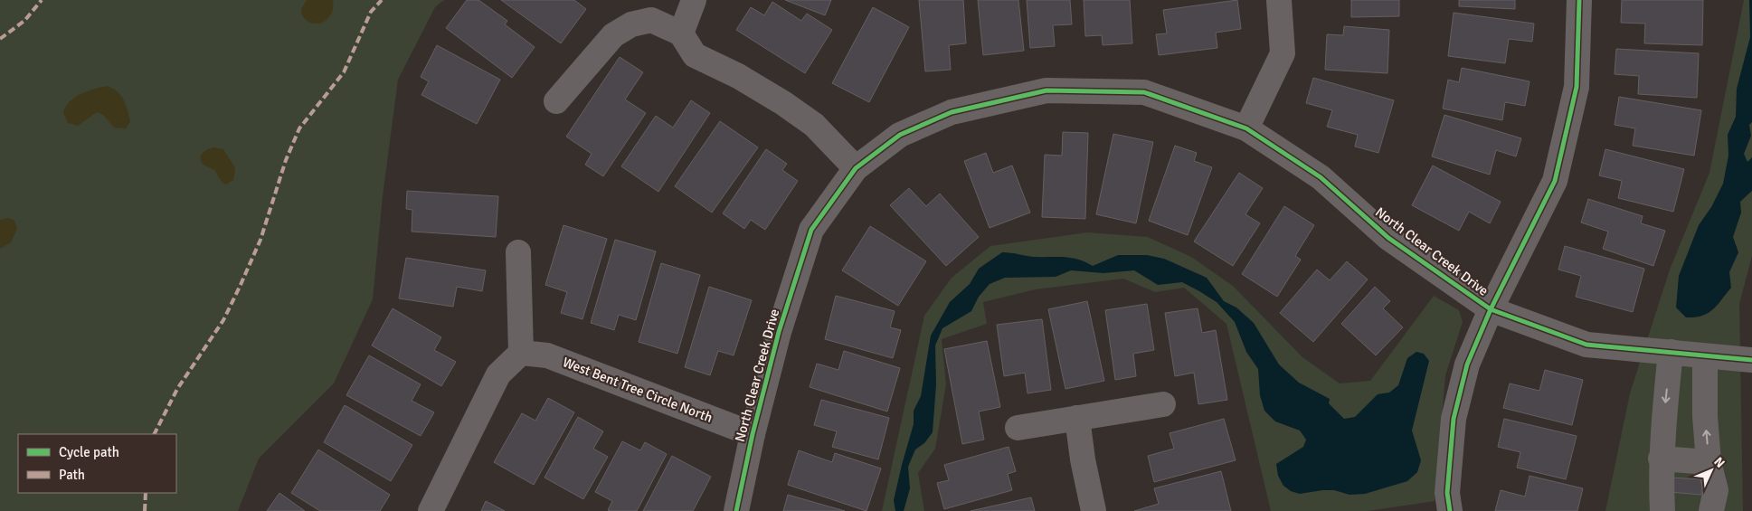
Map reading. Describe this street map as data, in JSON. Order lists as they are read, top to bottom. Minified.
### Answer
{"streets":{"street":["North Clear Creek Drive","West Bent Tree Circle North"]},"crossings":[["North Clear Creek Drive","West Bent Tree Circle North"]],"legend":["Cycle path","Path"],"north":"top right"}
